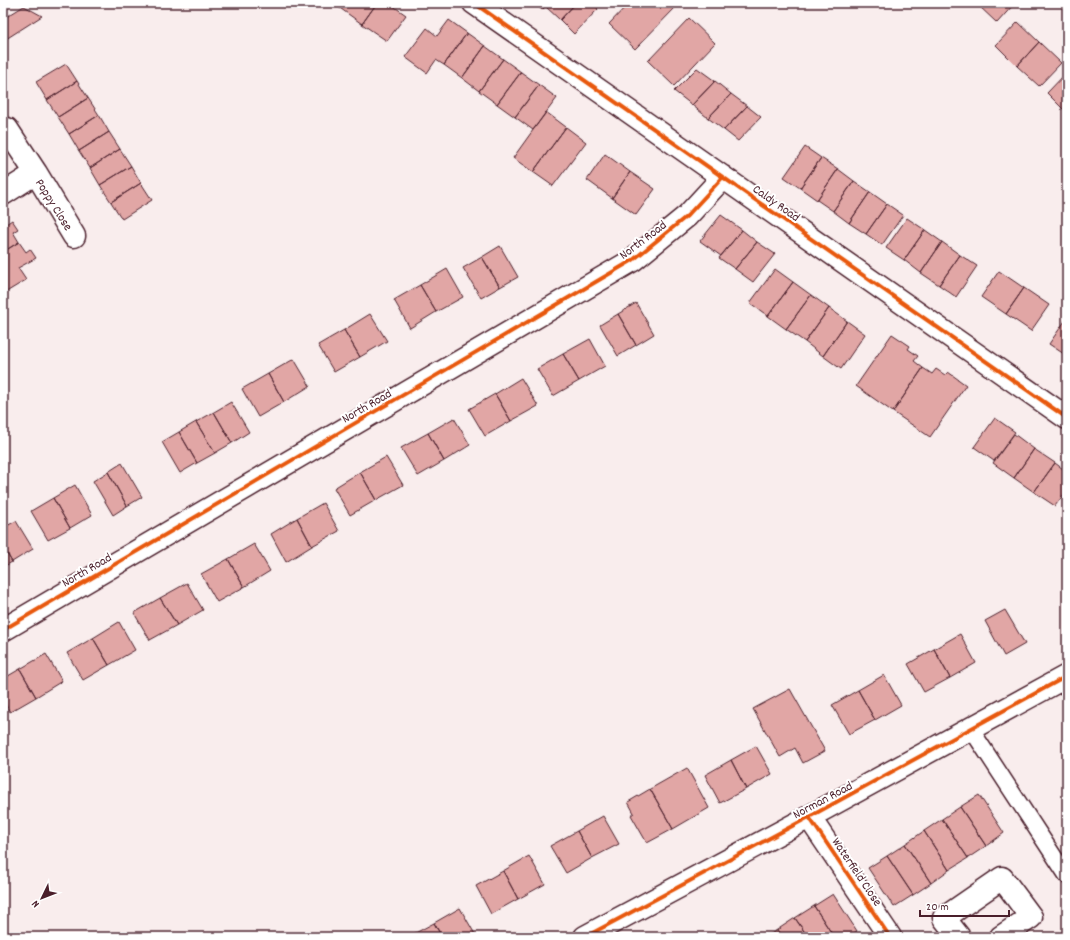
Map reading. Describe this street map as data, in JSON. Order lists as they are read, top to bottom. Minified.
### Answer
{"streets":{"street":["Caldy Road","Poppy Close","North Road","Norman Road","Waterfield Close"]},"crossings":[["Caldy Road","North Road"],["Norman Road","Waterfield Close"]],"scale_bar":"20 m","north":"bottom left"}
